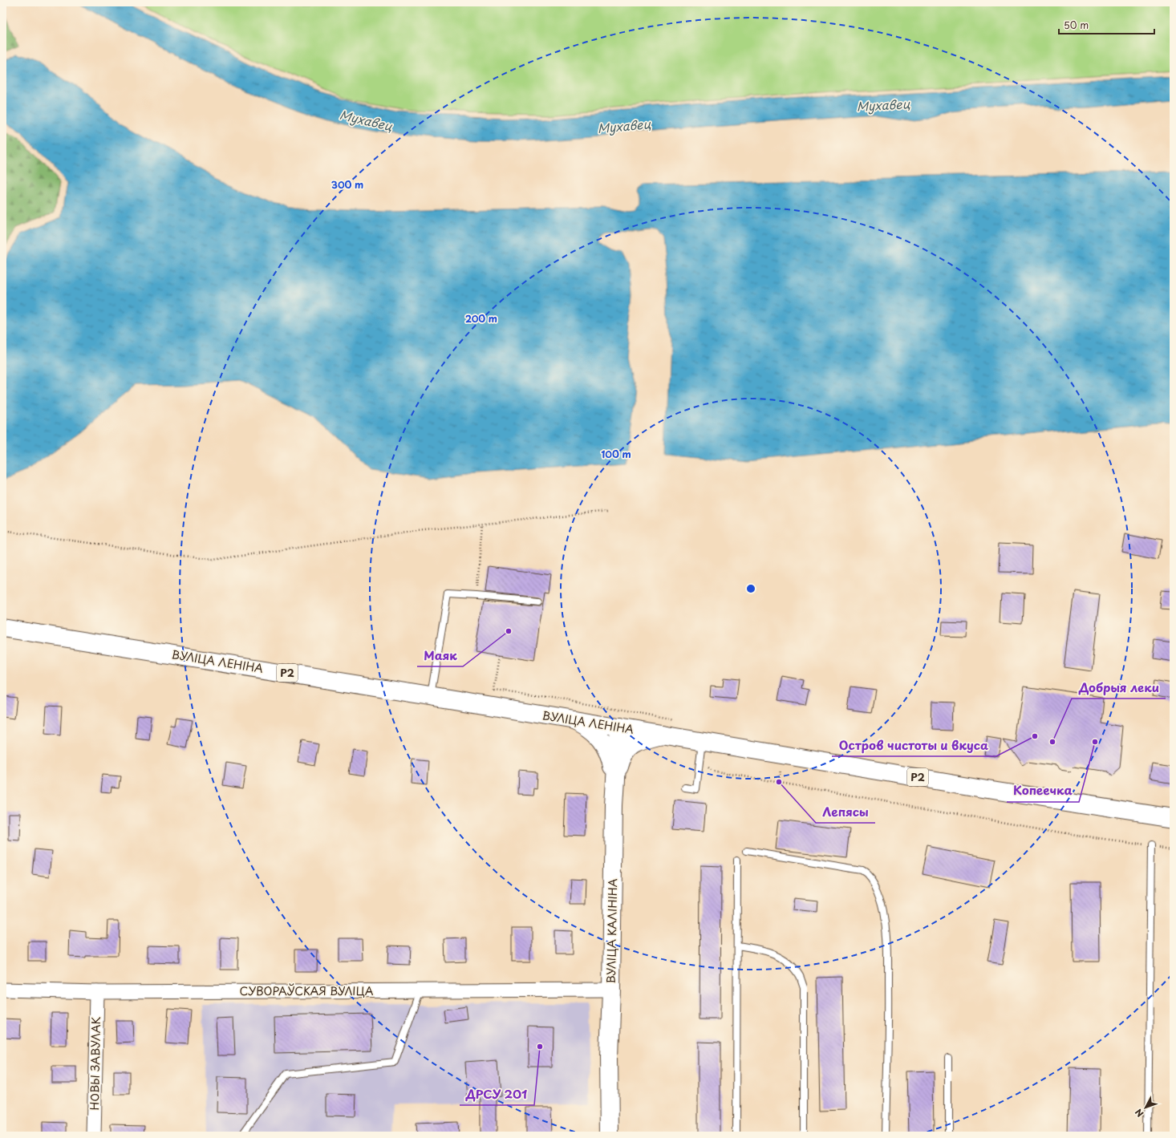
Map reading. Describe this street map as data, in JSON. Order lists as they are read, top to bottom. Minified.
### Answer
{"streets":{"main road":["ВУЛІЦА ЛЕНІНА","Р2","ВУЛІЦА КАЛІНІНА"],"street":["СУВОРАЎСКАЯ ВУЛІЦА","НОВЫ ЗАВУЛАК"]},"crossings":[["ВУЛІЦА ЛЕНІНА","ВУЛІЦА КАЛІНІНА"],["ВУЛІЦА КАЛІНІНА","СУВОРАЎСКАЯ ВУЛІЦА"],["СУВОРАЎСКАЯ ВУЛІЦА","НОВЫ ЗАВУЛАК"]],"water":["Мухавец"],"places":["Маяк","Остров чистоты и вкуса","Добрыя леки","Копеечка","Лепясы","ДРСУ 201"],"scale_bar":"50 m","north":"bottom left","rings":["300 m","200 m","100 m"]}
